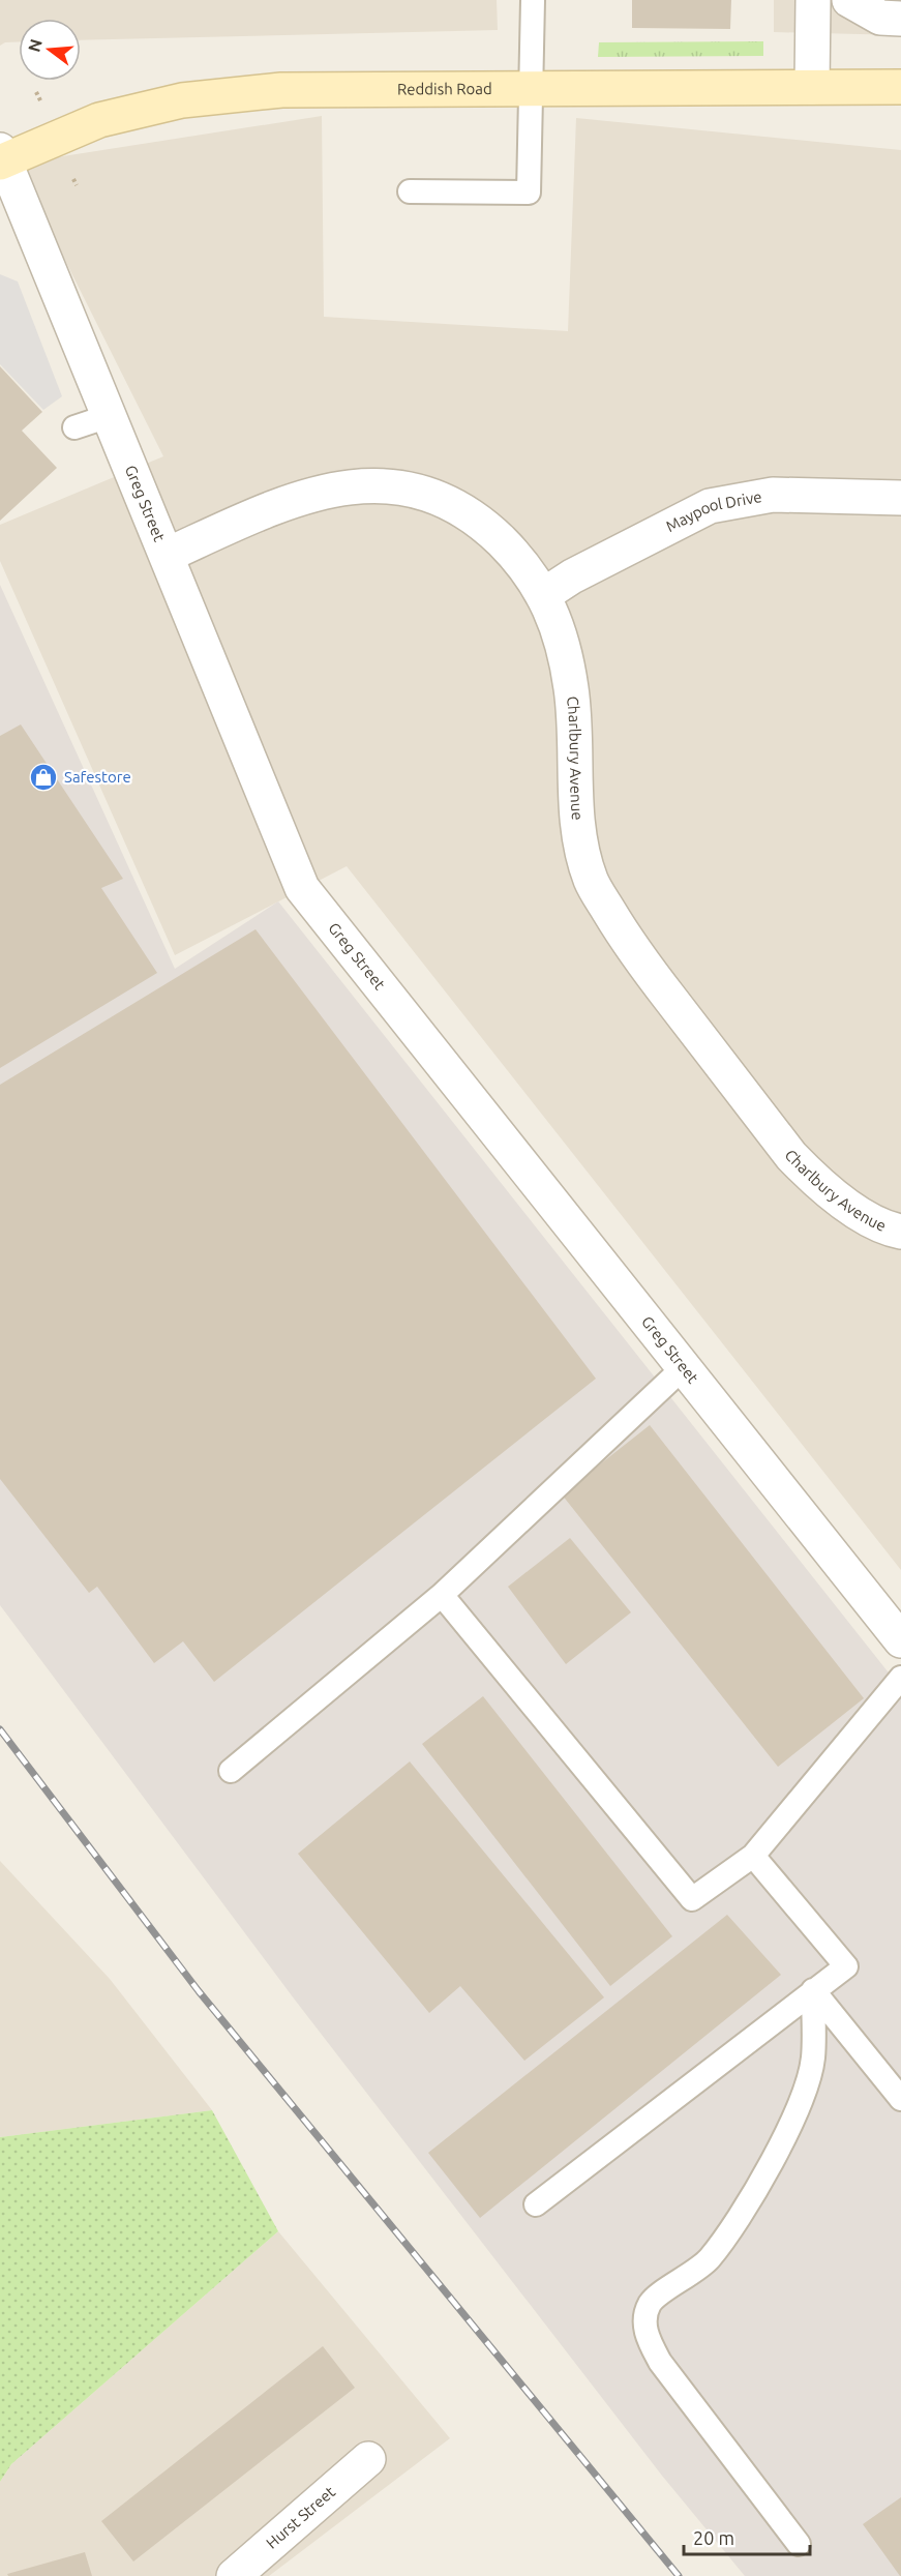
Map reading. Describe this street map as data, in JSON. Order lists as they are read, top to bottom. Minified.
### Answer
{"streets":{"main road":["Reddish Road"],"street":["Greg Street","Maypool Drive","Charlbury Avenue","Hurst Street"]},"crossings":[["Reddish Road","Greg Street"],["Greg Street","Charlbury Avenue"],["Maypool Drive","Charlbury Avenue"]],"places":{"shop":["Safestore"]},"scale_bar":"20 m","north":"left"}
